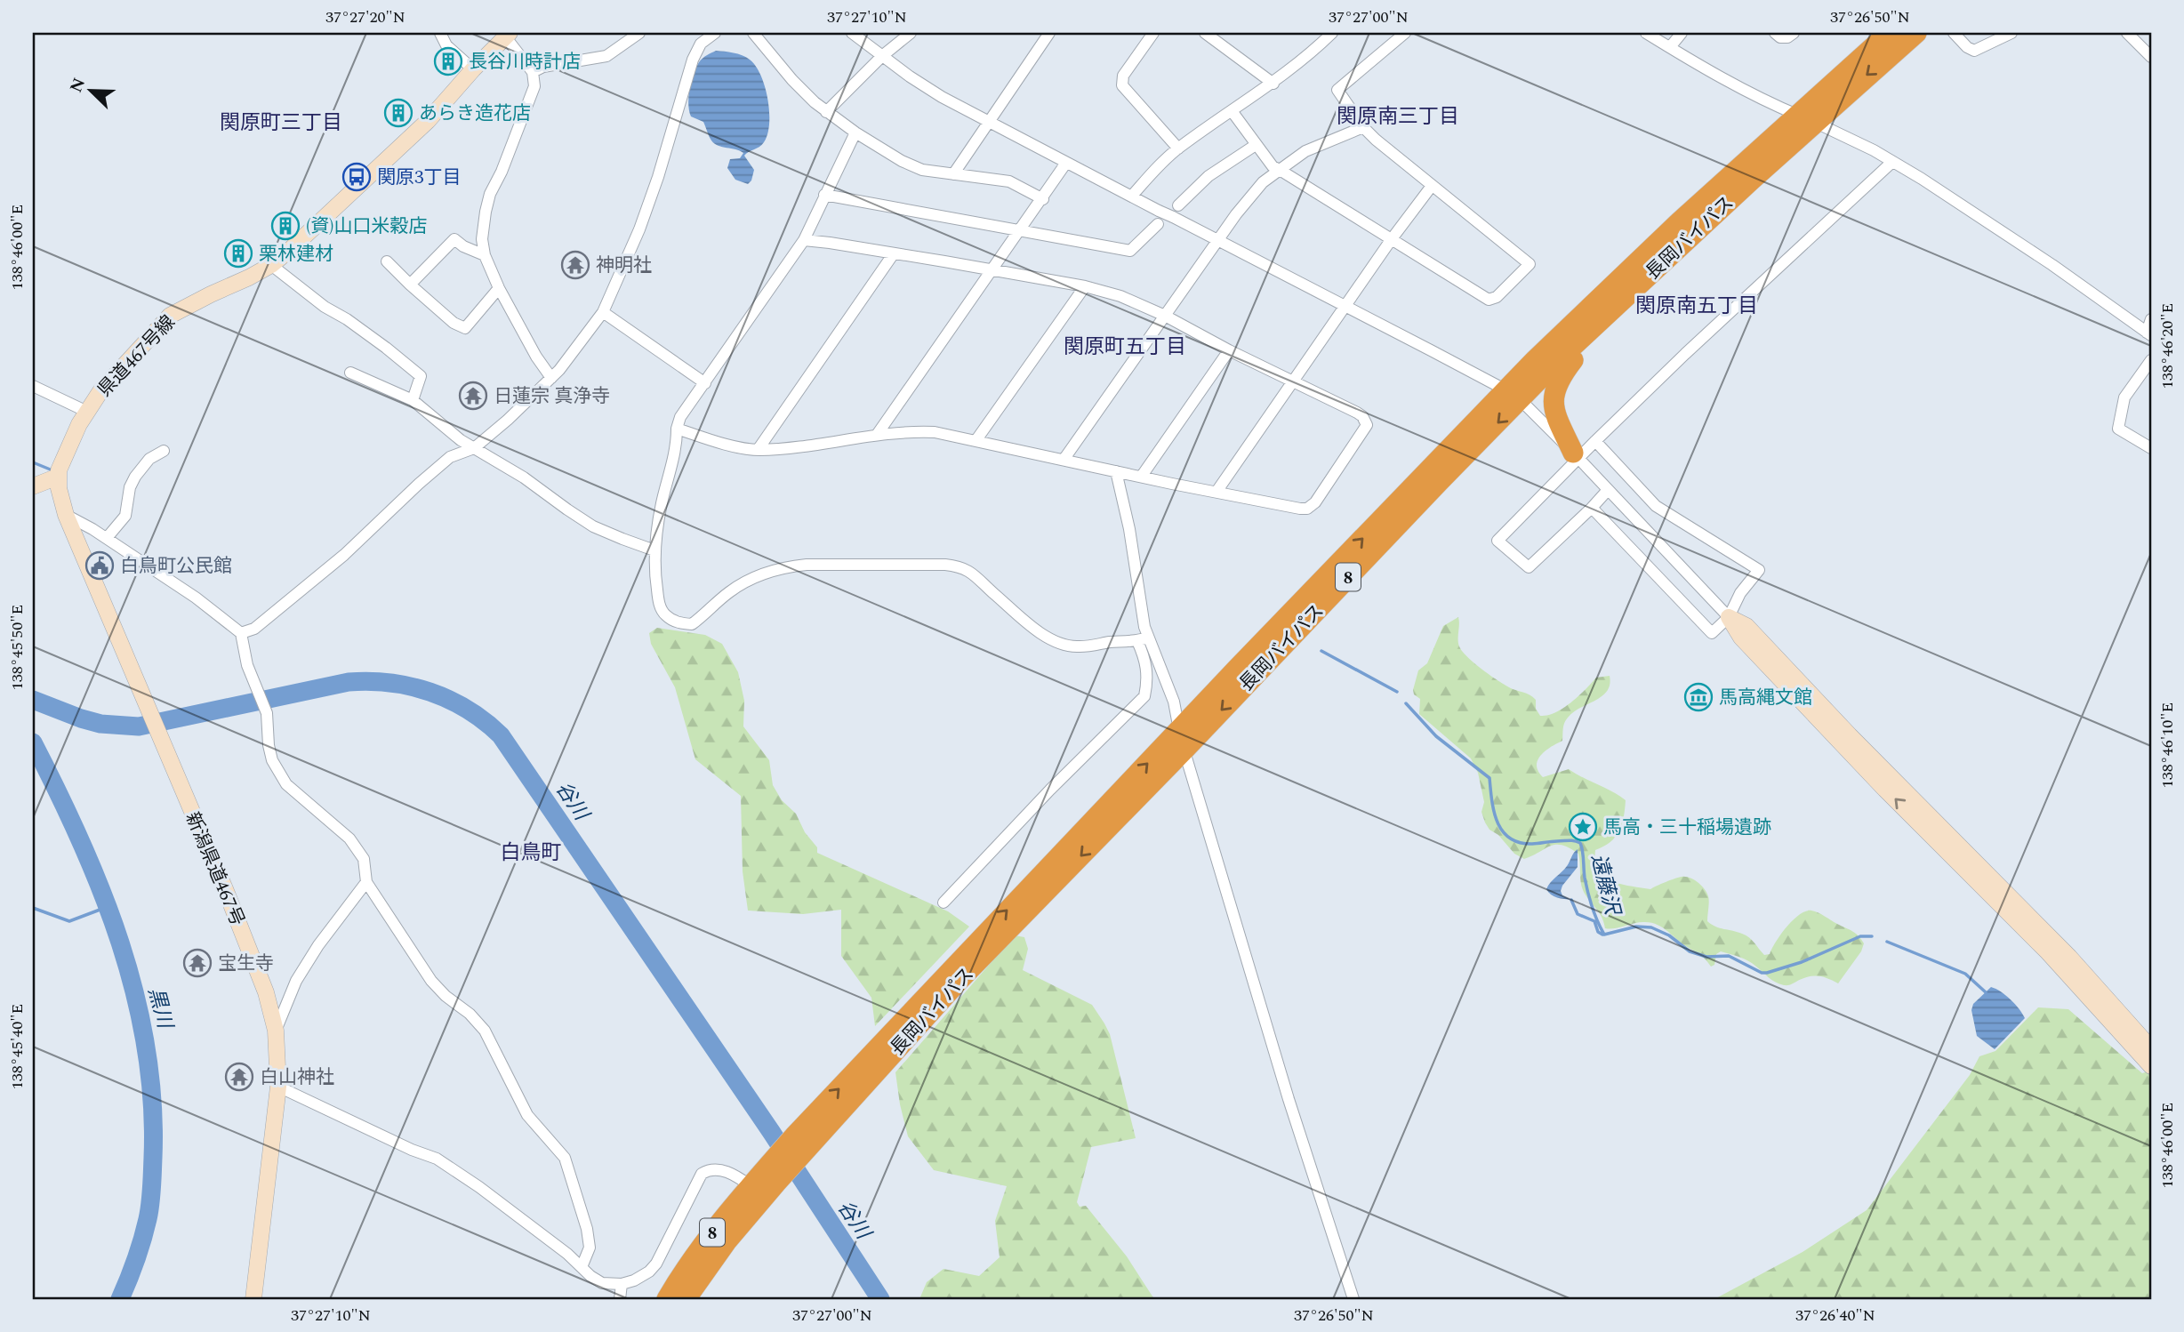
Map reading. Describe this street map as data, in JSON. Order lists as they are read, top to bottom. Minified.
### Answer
{"streets":{"highway":["長岡バイパス","8"],"main road":["県道467号線","新潟県道467号"]},"districts":["関原南三丁目","関原町三丁目","関原南五丁目","関原町五丁目","白鳥町"],"water":["谷川","遠藤沢","黒川"],"places":{"building":["長谷川時計店","あらき造花店","(資)山口米穀店","栗林建材"],"bus stop":["関原3丁目"],"temple":["神明社","日蓮宗 真浄寺","宝生寺","白山神社"],"public building":["白鳥町公民館"],"museum":["馬高縄文館"],"place":["馬高・三十稲場遺跡"]},"north":"top left","coordinates":["37°27'20\"N","37°27'10\"N","37°27'00\"N","37°26'50\"N","138°46'00\"E","138°46'20\"E","138°45'50\"E","138°46'10\"E","138°45'40\"E","37°26'40\"N"]}
